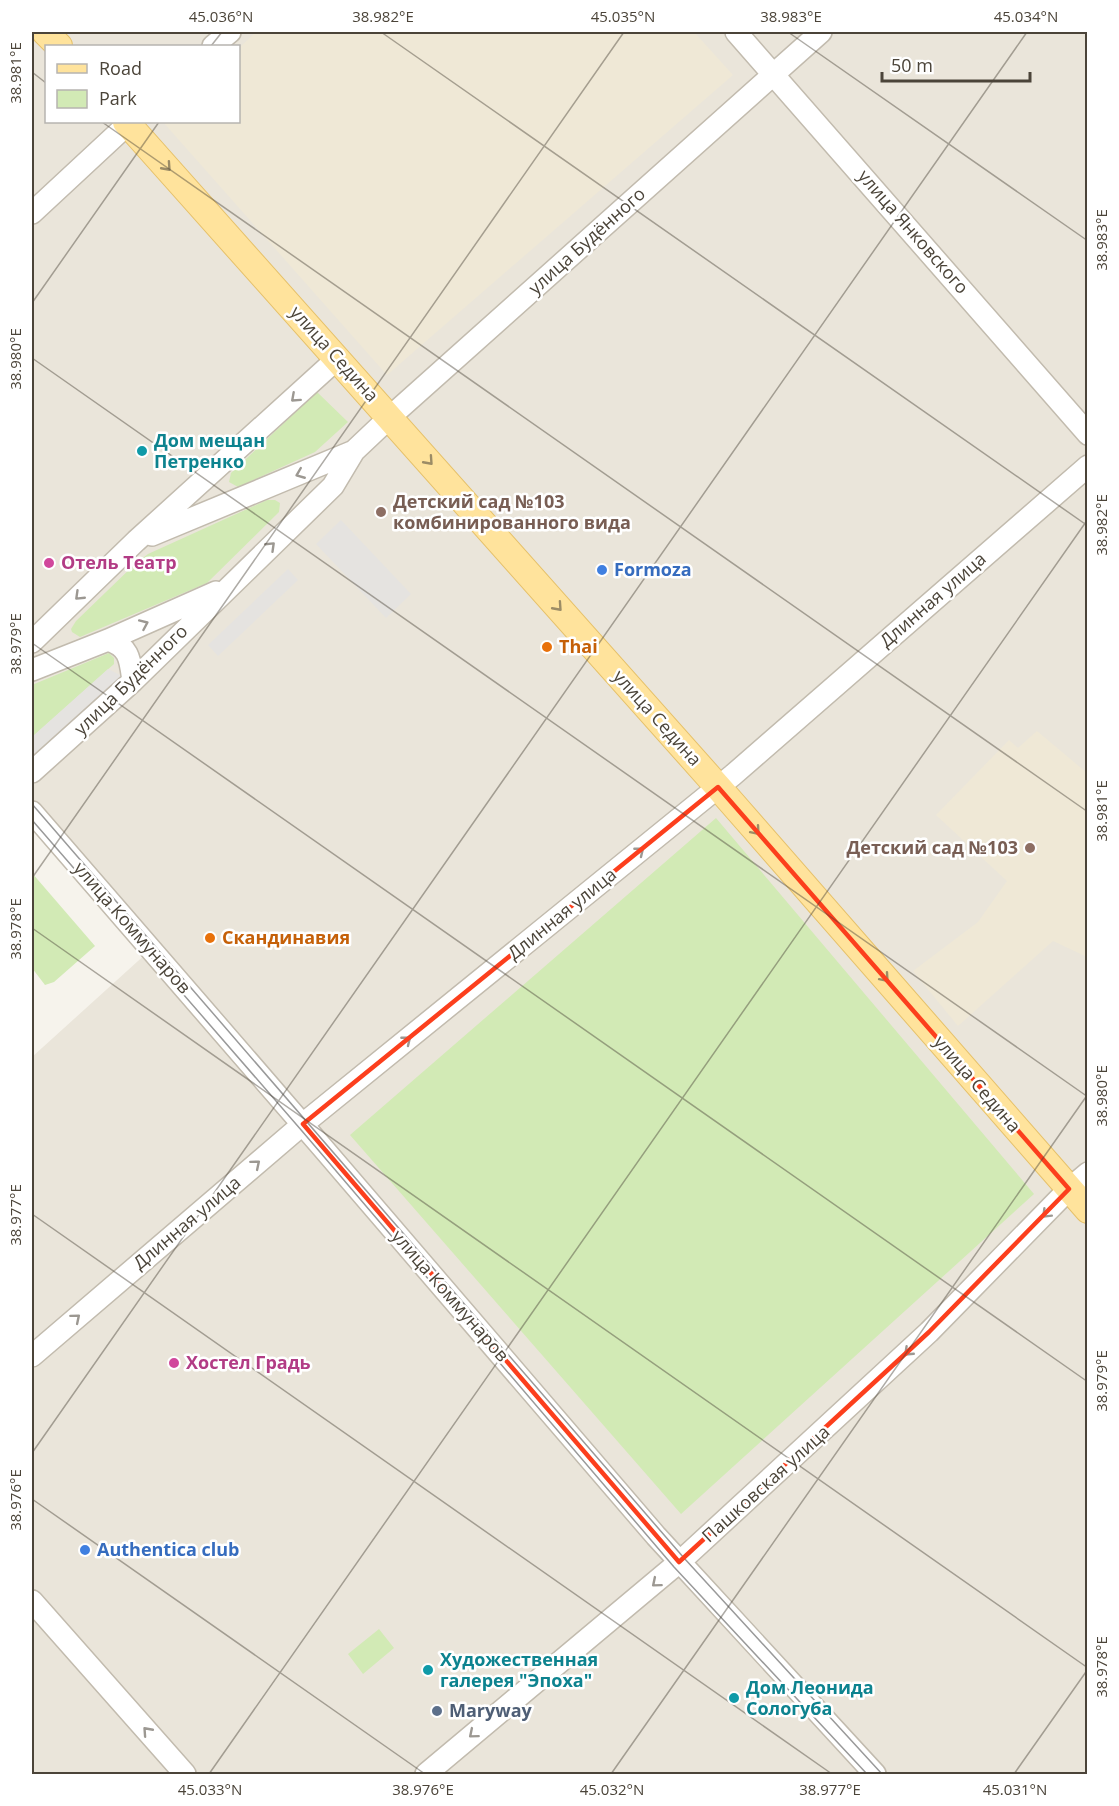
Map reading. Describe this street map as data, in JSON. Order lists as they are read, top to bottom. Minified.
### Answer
{"streets":{"main road":["улица Седина"],"street":["улица Янковского","улица Будённого","Длинная улица","улица Коммунаров","Пашковская улица"]},"crossings":[["улица Янковского","улица Будённого"],["улица Будённого","улица Седина"],["улица Седина","Длинная улица"],["улица Седина","Пашковская улица"],["Длинная улица","улица Коммунаров"],["улица Коммунаров","Пашковская улица"]],"one_way":["улица Седина","Длинная улица","Пашковская улица"],"places":["Дом мещан Петренко","Детский сад №103 комбинированного вида","Отель Театр","Formoza","Thai","Детский сад №103","Скандинавия","Хостел Градь","Authentica club","Художественная галерея \"Эпоха\"","Дом Леонида Сологуба","Maryway"],"legend":["Road","Park"],"scale_bar":"50 m","coordinates":["45.036°N","38.982°E","45.035°N","38.983°E","45.034°N","38.981°E","38.980°E","38.979°E","38.978°E","38.977°E","38.976°E","45.033°N","45.032°N","45.031°N"]}
